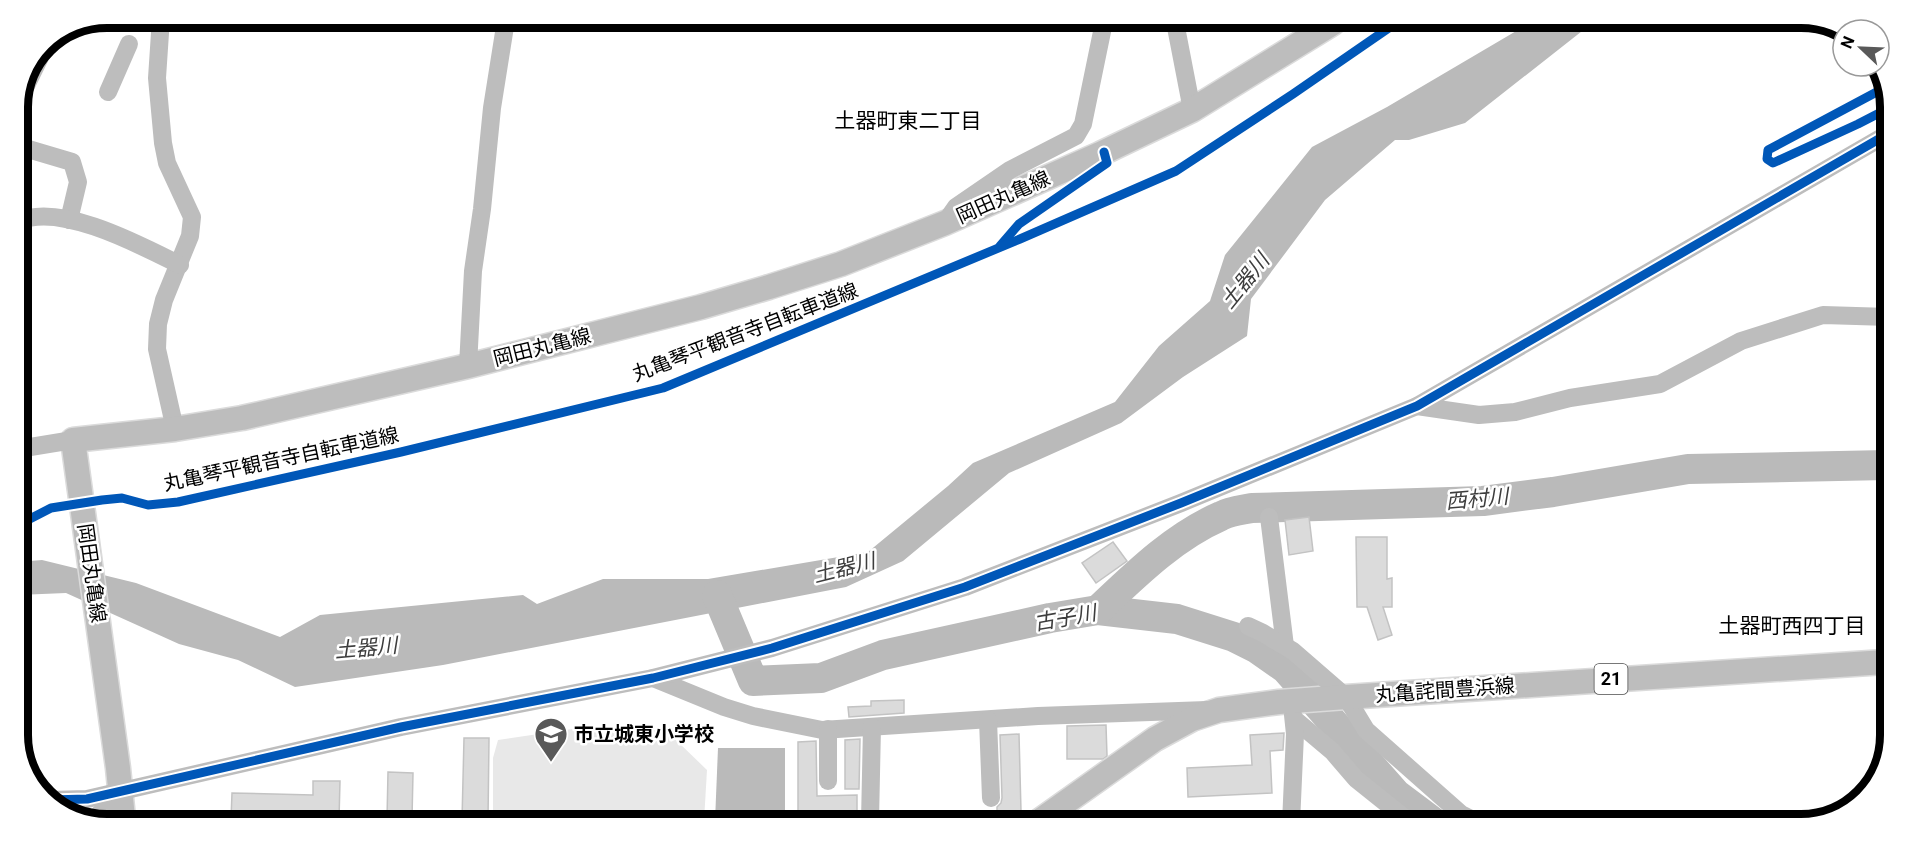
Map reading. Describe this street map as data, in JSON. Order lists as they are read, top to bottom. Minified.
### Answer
{"streets":{"main road":["岡田丸亀線","21","丸亀詫間豊浜線"],"cycle path":["丸亀琴平観音寺自転車道線"]},"districts":["土器町東二丁目","土器町西四丁目"],"water":["土器川","西村川","古子川"],"places":{"school or university":["市立城東小学校"]},"north":"top left"}
